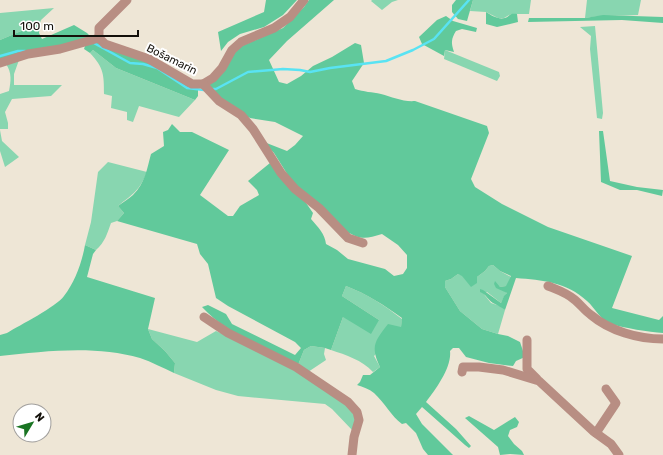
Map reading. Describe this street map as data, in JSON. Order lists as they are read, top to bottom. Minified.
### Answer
{"streets":{"street":["Bošamarin"]},"scale_bar":"100 m","north":"top right"}
